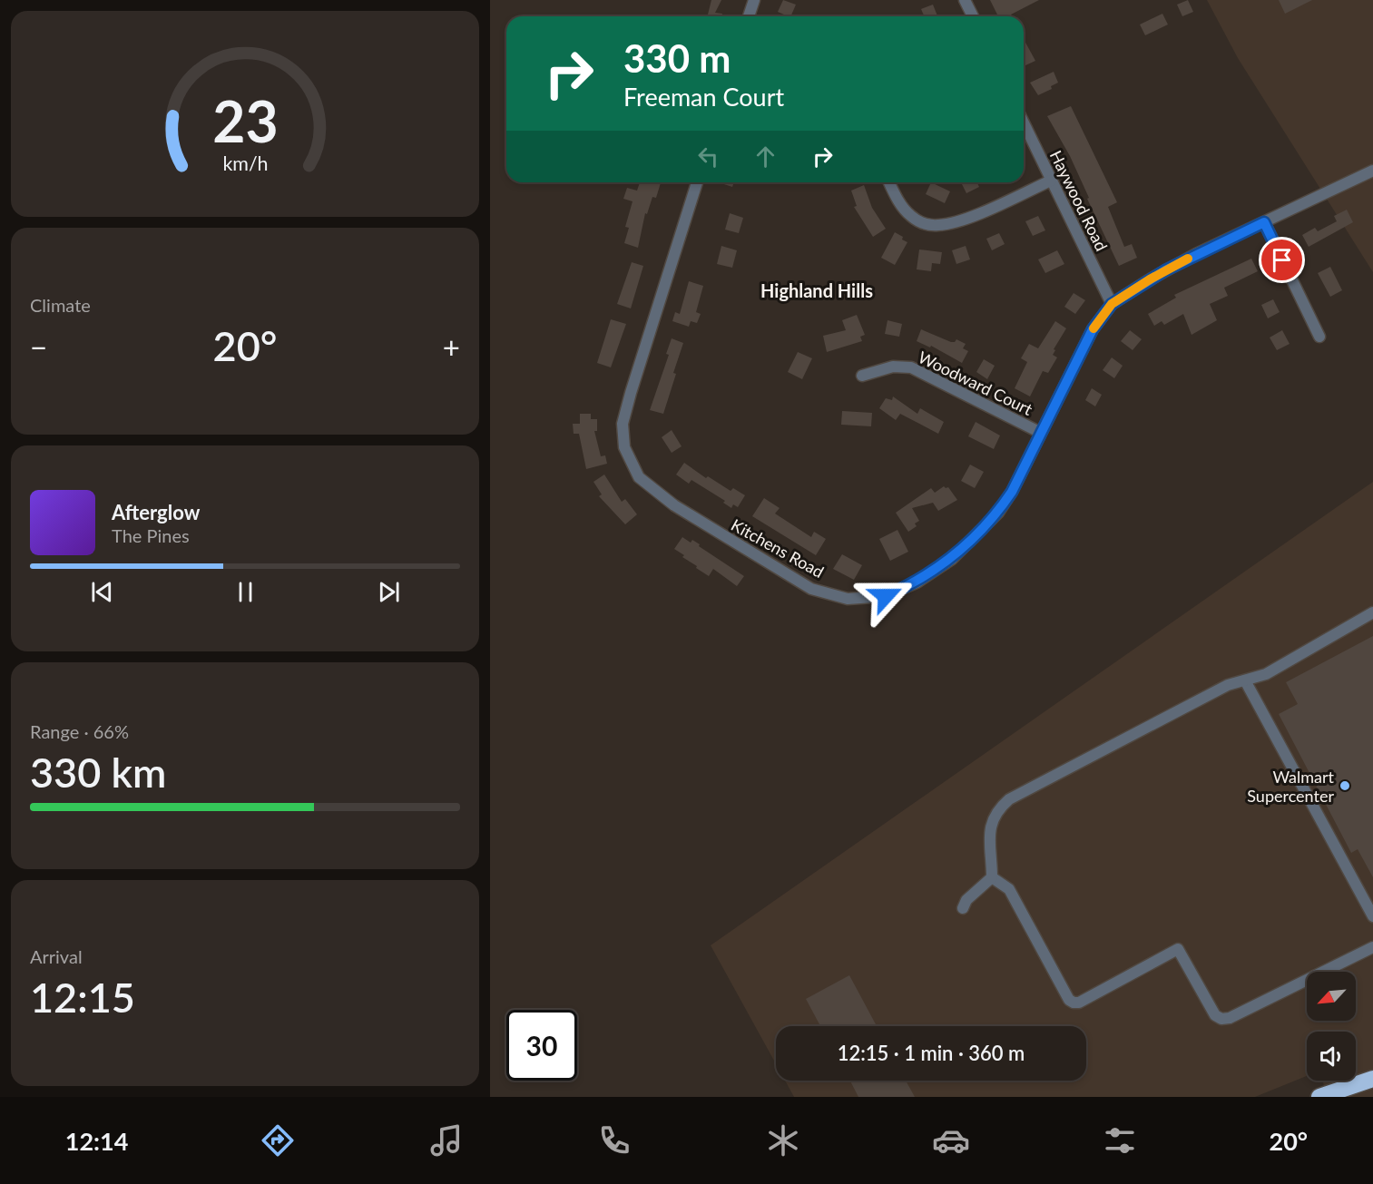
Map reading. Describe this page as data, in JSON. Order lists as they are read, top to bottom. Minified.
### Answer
{"streets":{"street":["Haywood Road","Woodward Court","Kitchens Road"]},"crossings":[["Haywood Road","Kitchens Road"],["Woodward Court","Kitchens Road"]],"districts":["Highland Hills"],"places":["Walmart Supercenter"],"north":"bottom left","page":{"turn":["330 m","Freeman Court"],"tile":["Climate",["Range · 66%","330 km"],["Arrival","12:15"]],"heat":["−","20°","+"],"song":["Afterglow","The Pines"],"limit":"30","trip":"12:15 · 1 min · 360 m","tabs":["12:14","20°"],"gauge":["23","km/h"]}}
